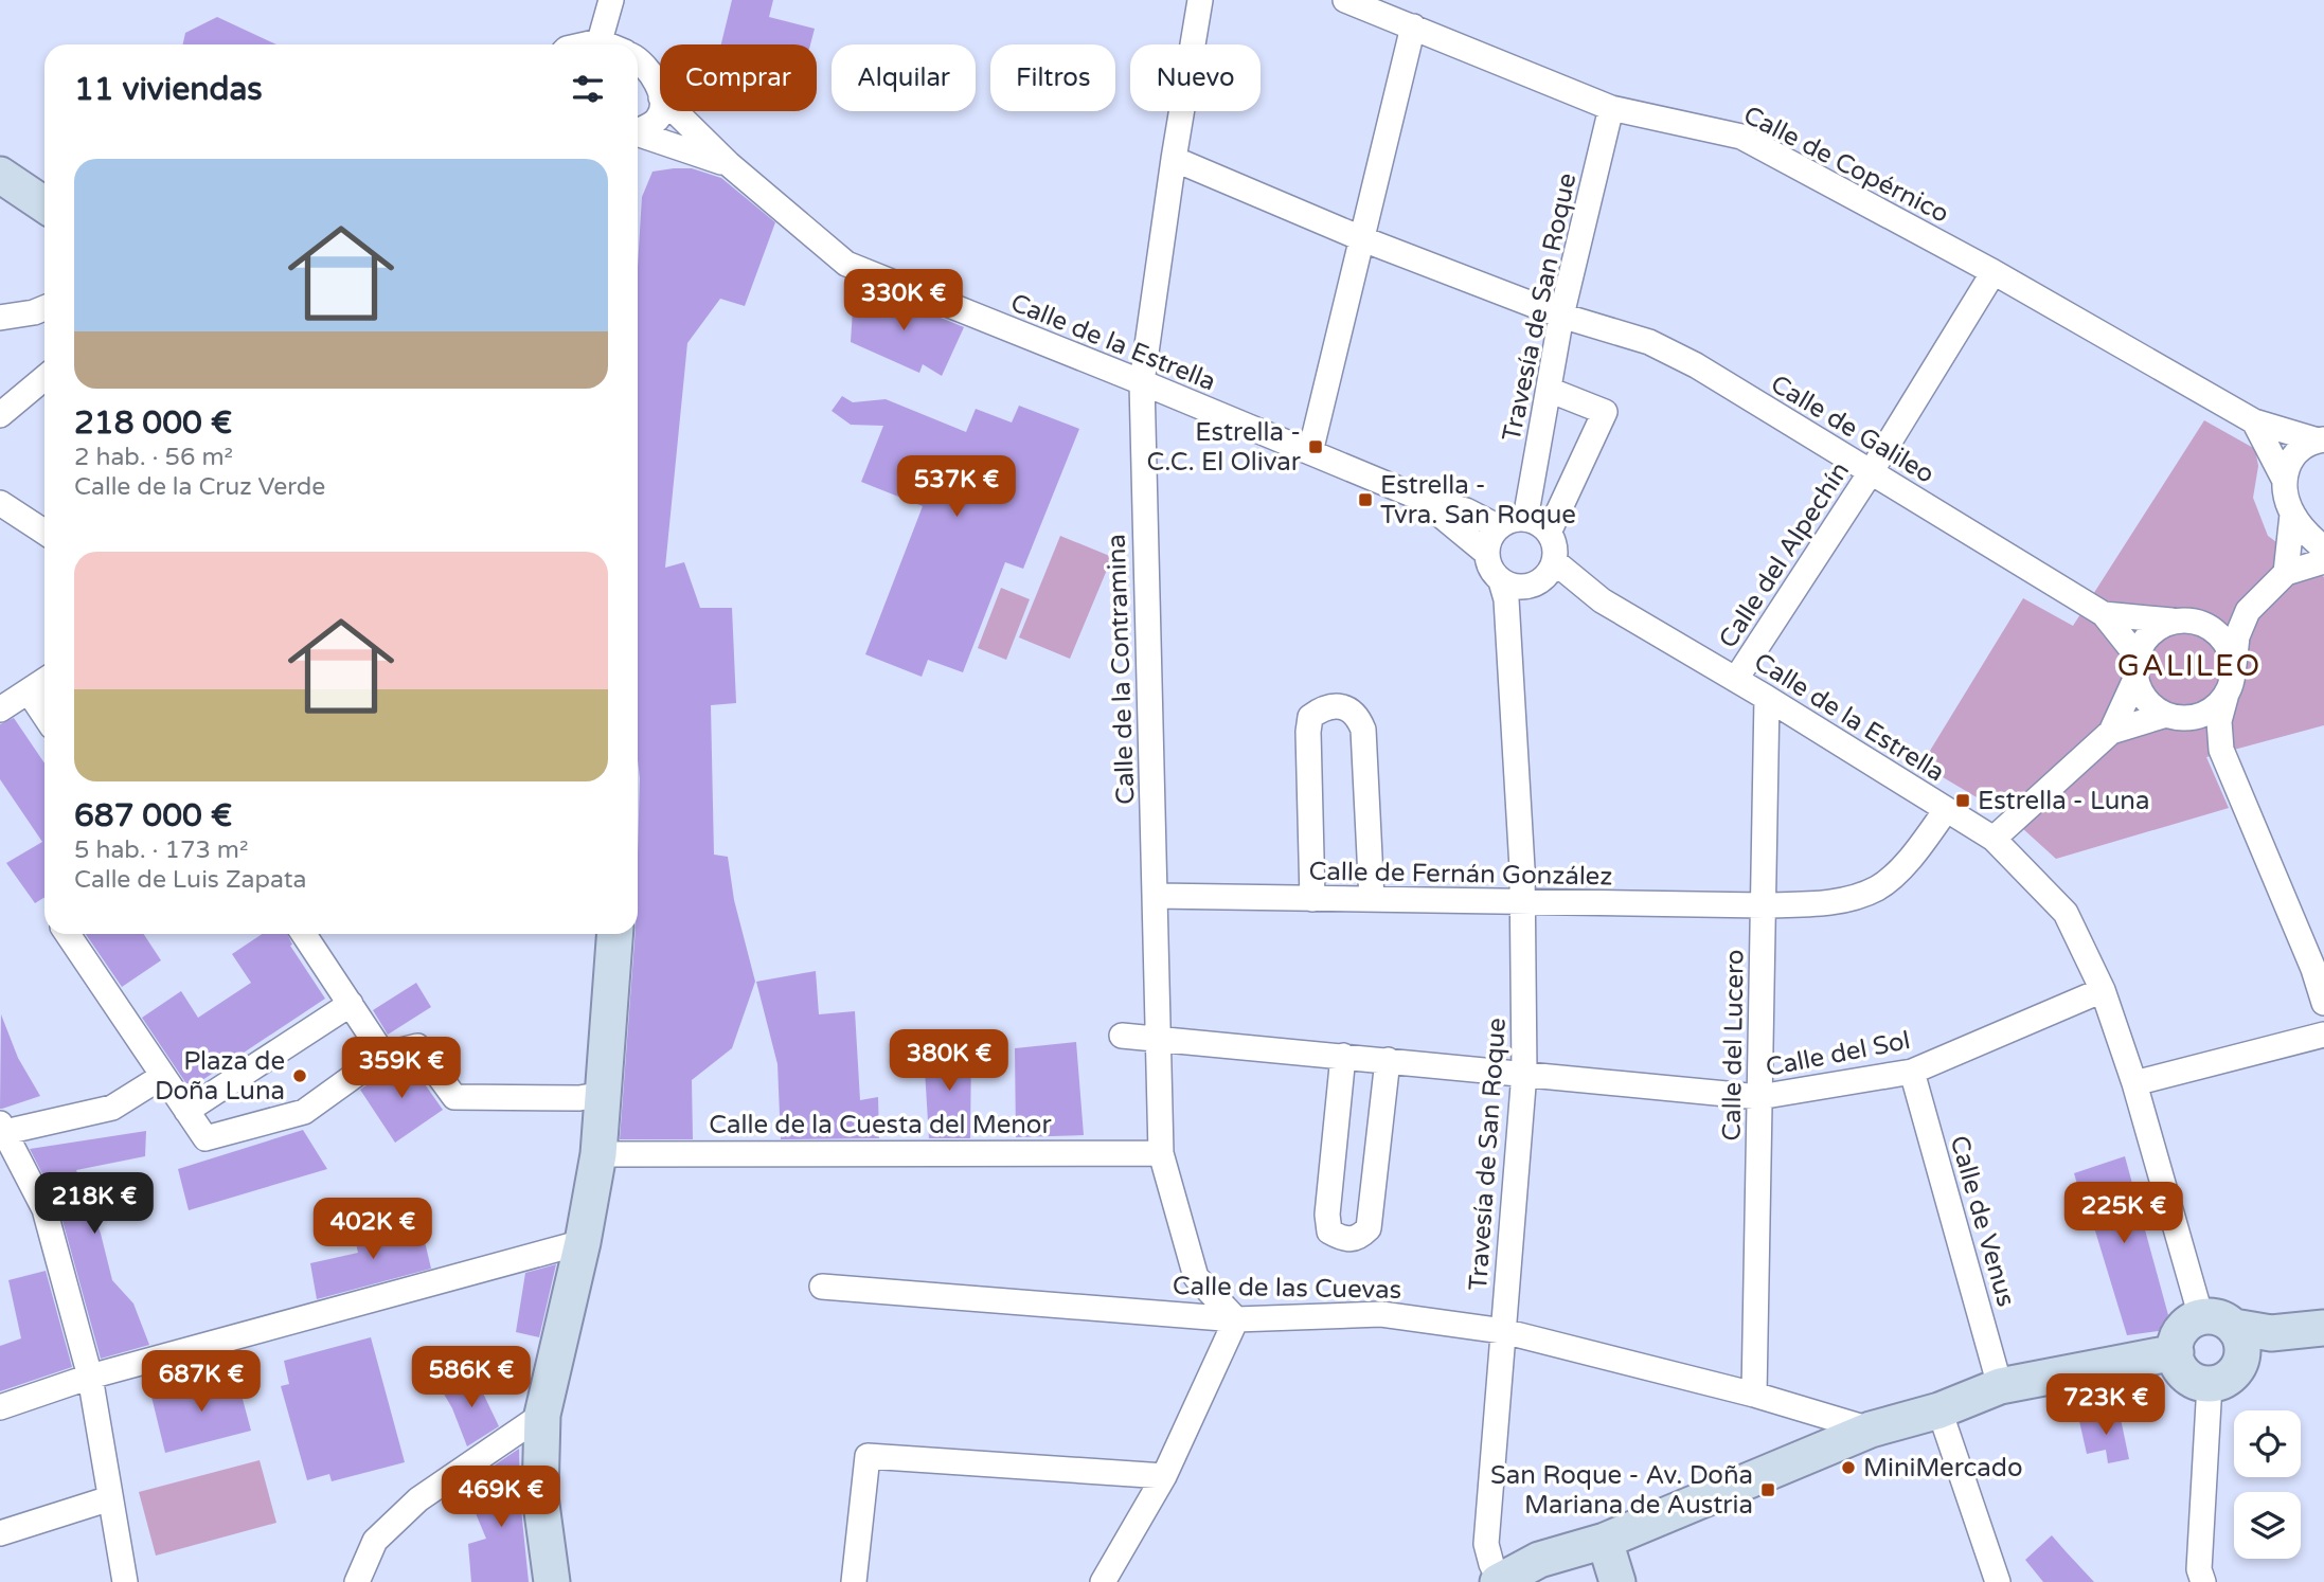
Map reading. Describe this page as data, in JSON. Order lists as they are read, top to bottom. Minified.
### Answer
{"streets":{"street":["Calle de Copérnico","Travesía de San Roque","Calle de la Estrella","Calle de Galileo","Calle del Alpechín","Calle de la Contramina","Calle de Fernán González","Calle del Lucero","Calle del Sol","Calle de la Cuesta del Menor","Calle de Venus","Calle de las Cuevas"]},"crossings":[["Calle de Copérnico","Travesía de San Roque"],["Calle de Copérnico","Calle del Alpechín"],["Travesía de San Roque","Calle de la Estrella"],["Travesía de San Roque","Calle de Galileo"],["Travesía de San Roque","Calle de Fernán González"],["Travesía de San Roque","Calle del Sol"],["Travesía de San Roque","Calle de las Cuevas"],["Calle de la Estrella","Calle del Alpechín"],["Calle de la Estrella","Calle de la Contramina"],["Calle de la Estrella","Calle de Fernán González"],["Calle de la Estrella","Calle del Lucero"],["Calle de la Estrella","Calle del Sol"],["Calle de Galileo","Calle del Alpechín"],["Calle de Galileo","Calle de la Contramina"],["Calle de la Contramina","Calle de Fernán González"],["Calle de la Contramina","Calle del Sol"],["Calle de la Contramina","Calle de la Cuesta del Menor"],["Calle de la Contramina","Calle de las Cuevas"],["Calle de Fernán González","Calle del Lucero"],["Calle del Lucero","Calle del Sol"],["Calle del Lucero","Calle de las Cuevas"],["Calle del Sol","Calle de Venus"]],"districts":["GALILEO"],"places":{"transit":["Estrella - C.C. El Olivar","Estrella - Tvra. San Roque","Estrella - Luna","San Roque - Av. Doña Mariana de Austria"],"other":["Plaza de Doña Luna","MiniMercado"]},"page":{"chip":["Comprar","Alquilar","Filtros","Nuevo"],"heading":"11 viviendas","list":[{"name":"218 000 €","note":"2 hab. · 56 m² · Calle de la Cruz Verde"},{"name":"687 000 €","note":"5 hab. · 173 m² · Calle de Luis Zapata"}],"price":["330K €","537K €","380K €","359K €","218K €","225K €","402K €","586K €","687K €","723K €","469K €"]}}
